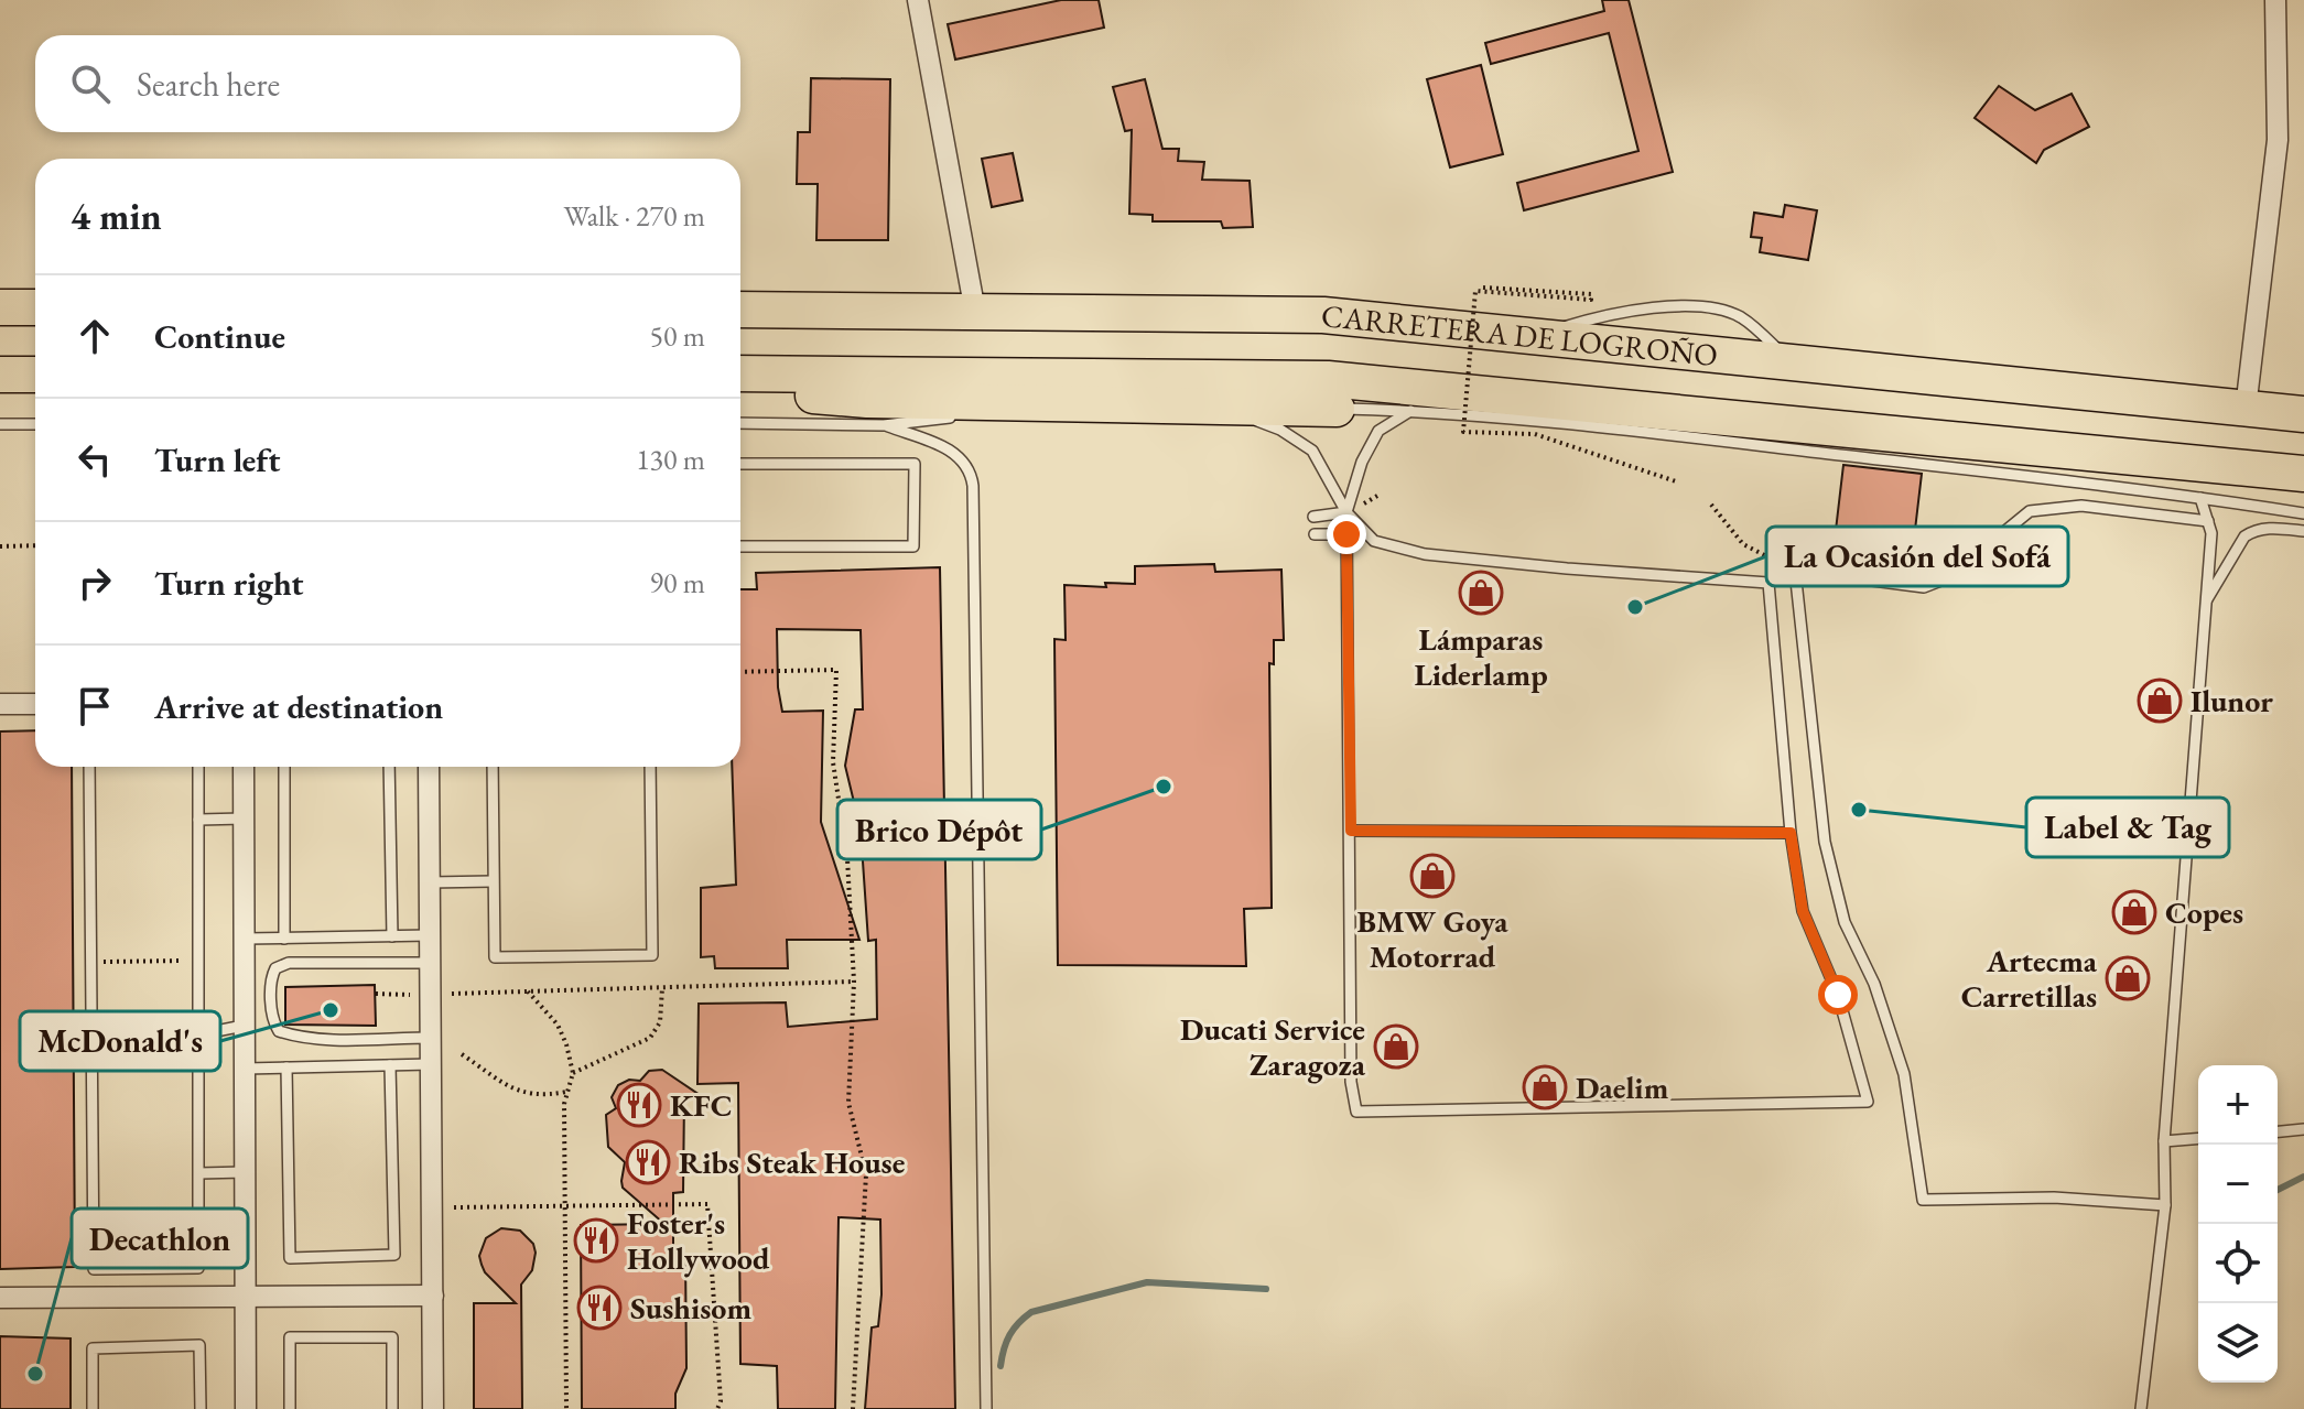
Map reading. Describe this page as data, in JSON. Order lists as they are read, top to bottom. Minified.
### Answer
{"streets":{"highway":["CARRETERA DE LOGROÑO"]},"places":{"shop":["Lámparas Liderlamp","Ilunor","BMW Goya Motorrad","Copes","Artecma Carretillas","Ducati Service Zaragoza","Daelim"],"other":["La Ocasión del Sofá","Brico Dépôt","Label & Tag","McDonald's","Decathlon"],"restaurant":["KFC","Ribs Steak House","Foster's Hollywood","Sushisom"]},"page":{"search":"Search here","heading":["4 min","Walk · 270 m"],"list":[["Continue","50 m"],["Turn left","130 m"],["Turn right","90 m"],"Arrive at destination"],"map_buttons":["+","−"]}}
